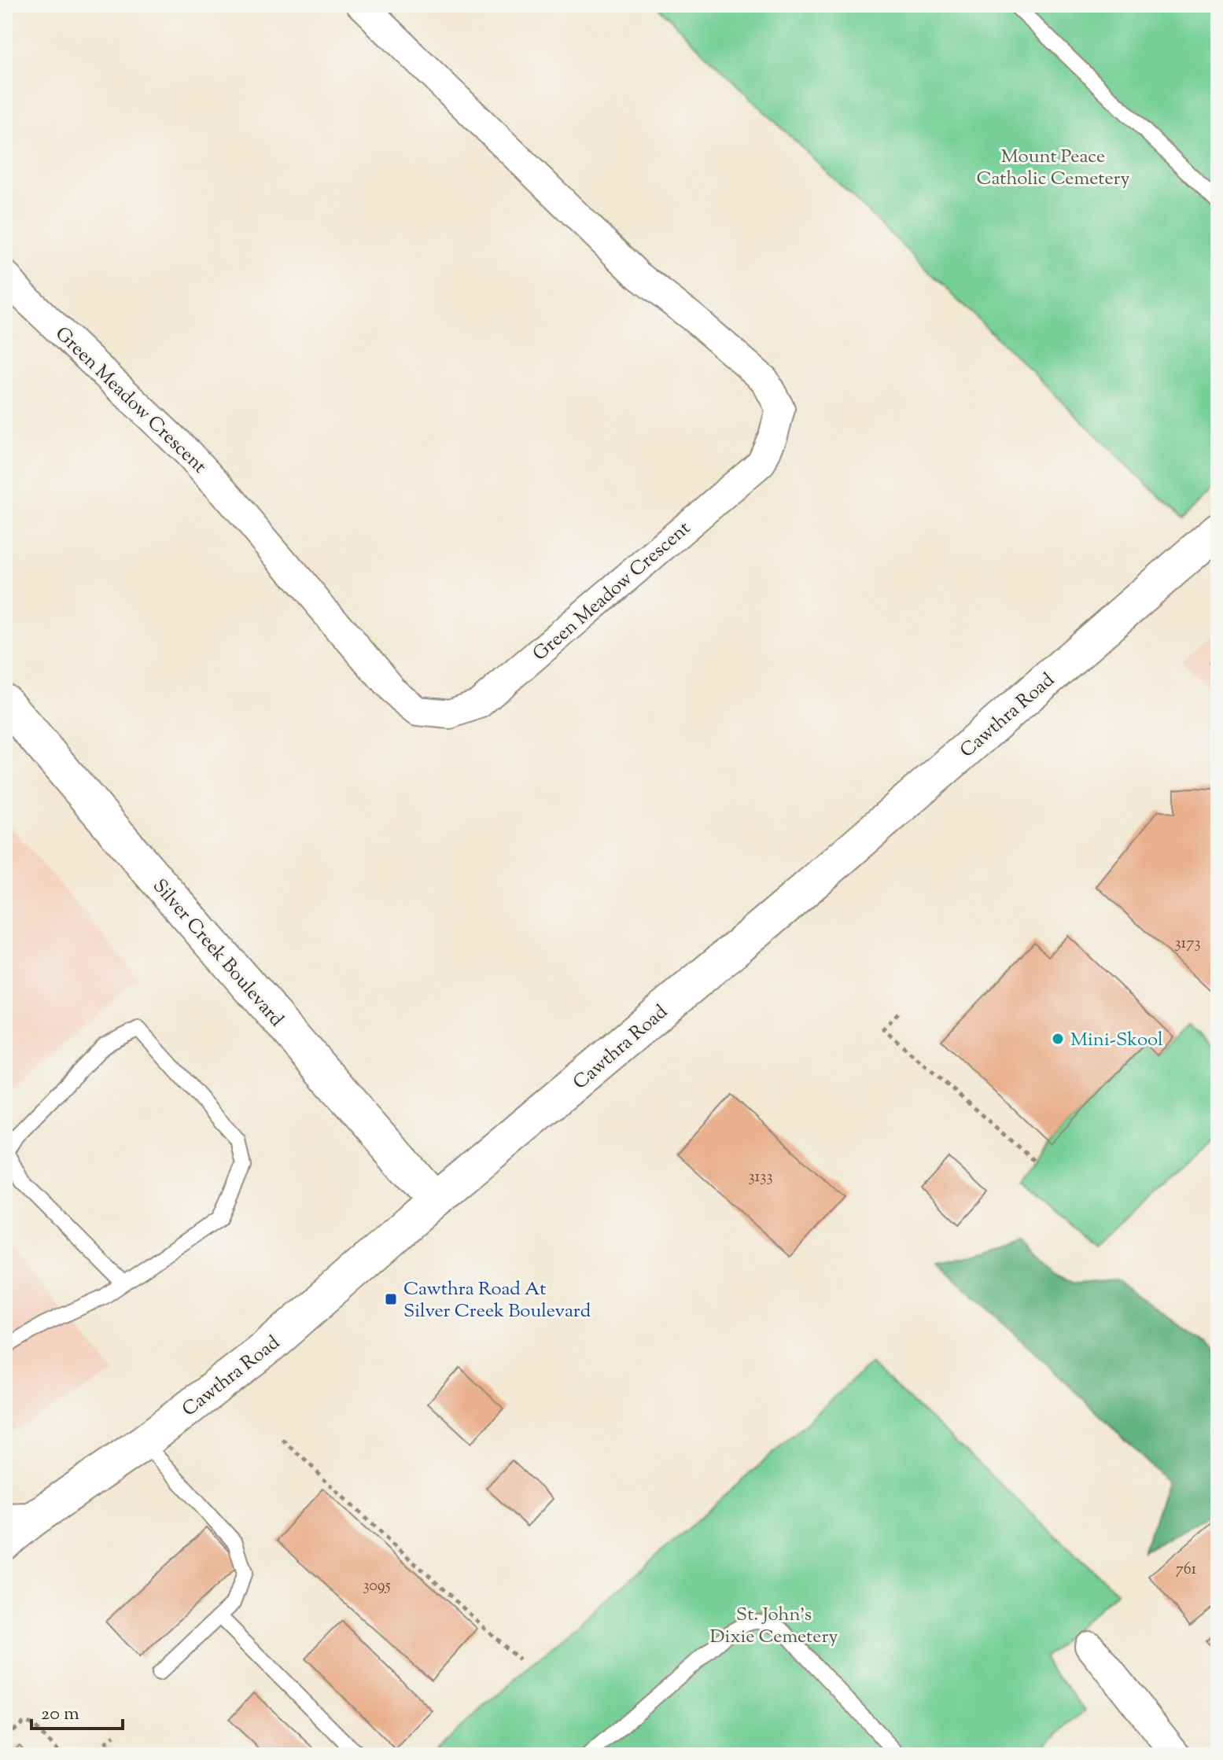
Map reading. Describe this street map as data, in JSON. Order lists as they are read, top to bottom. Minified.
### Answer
{"streets":{"main road":["Cawthra Road","Silver Creek Boulevard"],"street":["Green Meadow Crescent"]},"crossings":[["Cawthra Road","Silver Creek Boulevard"]],"parks":["Mount Peace Catholic Cemetery","St. John’s Dixie Cemetery"],"places":{"other":["Mini-Skool"],"transit":["Cawthra Road At Silver Creek Boulevard"]},"house_numbers":["3173","3133","761","3095"],"scale_bar":"20 m"}
